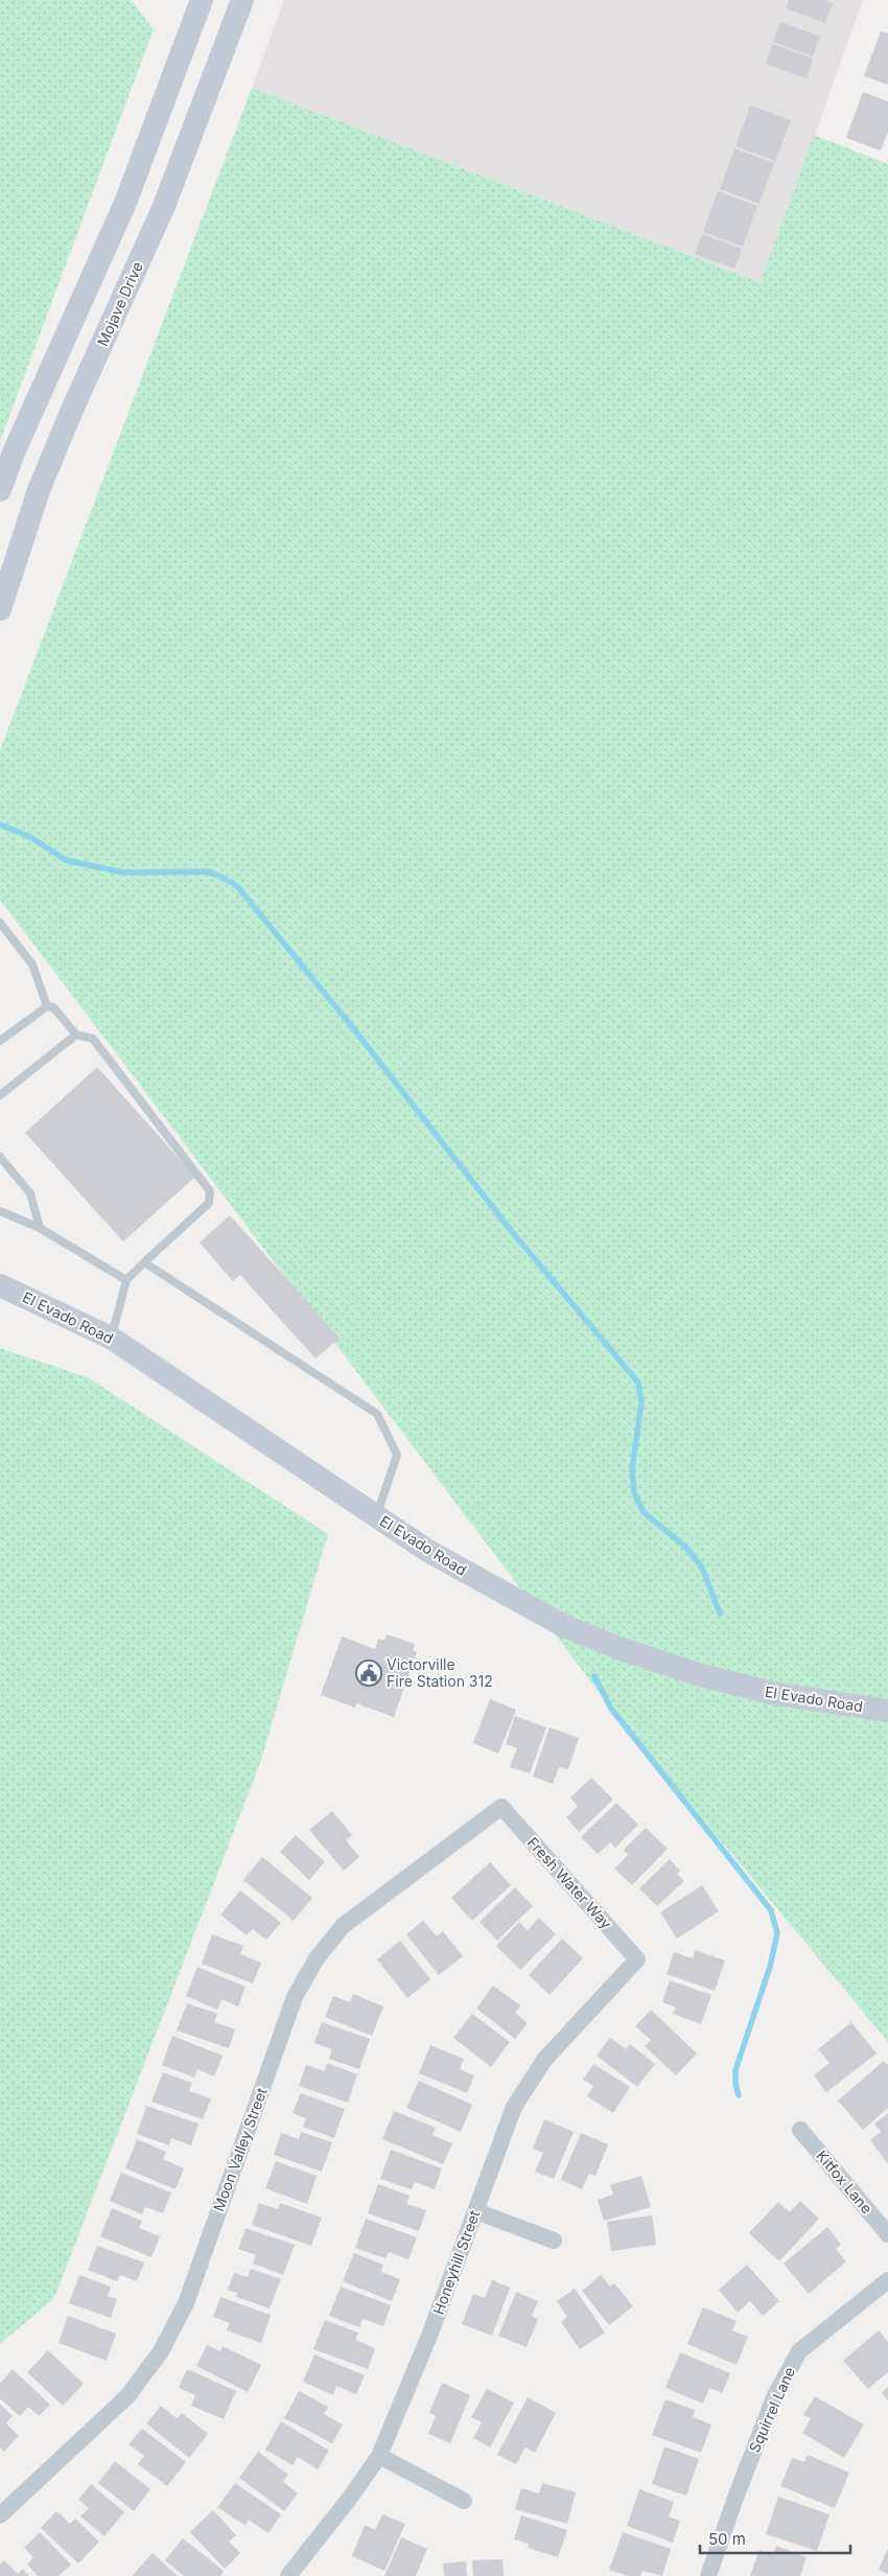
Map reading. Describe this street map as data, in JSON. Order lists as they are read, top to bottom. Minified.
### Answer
{"streets":{"main road":["Mojave Drive","El Evado Road"],"street":["Fresh Water Way","Moon Valley Street","Kitfox Lane","Honeyhill Street","Squirrel Lane"]},"crossings":[["Fresh Water Way","Moon Valley Street"],["Fresh Water Way","Honeyhill Street"]],"places":{"public building":["Victorville Fire Station 312"]},"scale_bar":"50 m"}
